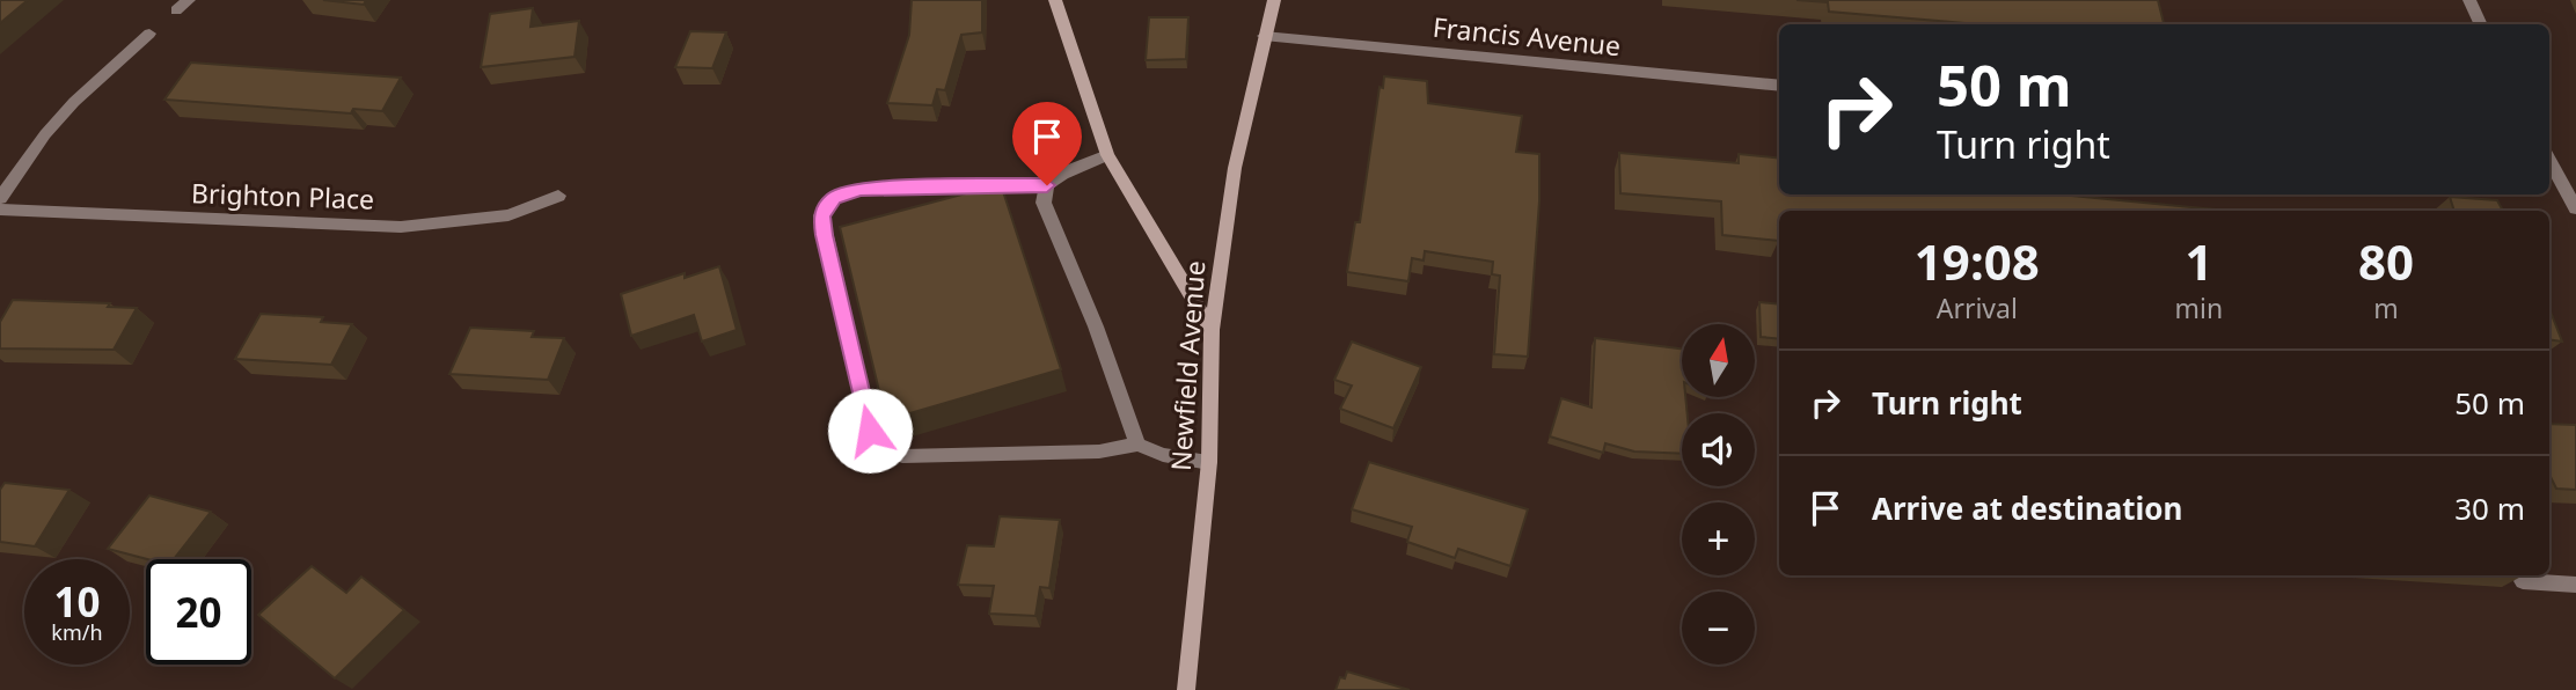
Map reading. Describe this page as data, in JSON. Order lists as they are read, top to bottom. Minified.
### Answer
{"streets":{"main road":["Newfield Avenue"],"street":["Francis Avenue","Brighton Place"]},"crossings":[["Francis Avenue","Newfield Avenue"]],"north":"top","page":{"turn":["50 m","Turn right"],"eta":["19:08","Arrival","1","min","80","m"],"map_buttons":["+","−"],"list":[{"name":"Turn right","value":"50 m"},{"name":"Arrive at destination","value":"30 m"}],"speed":"10 km/h","limit":"20"}}
